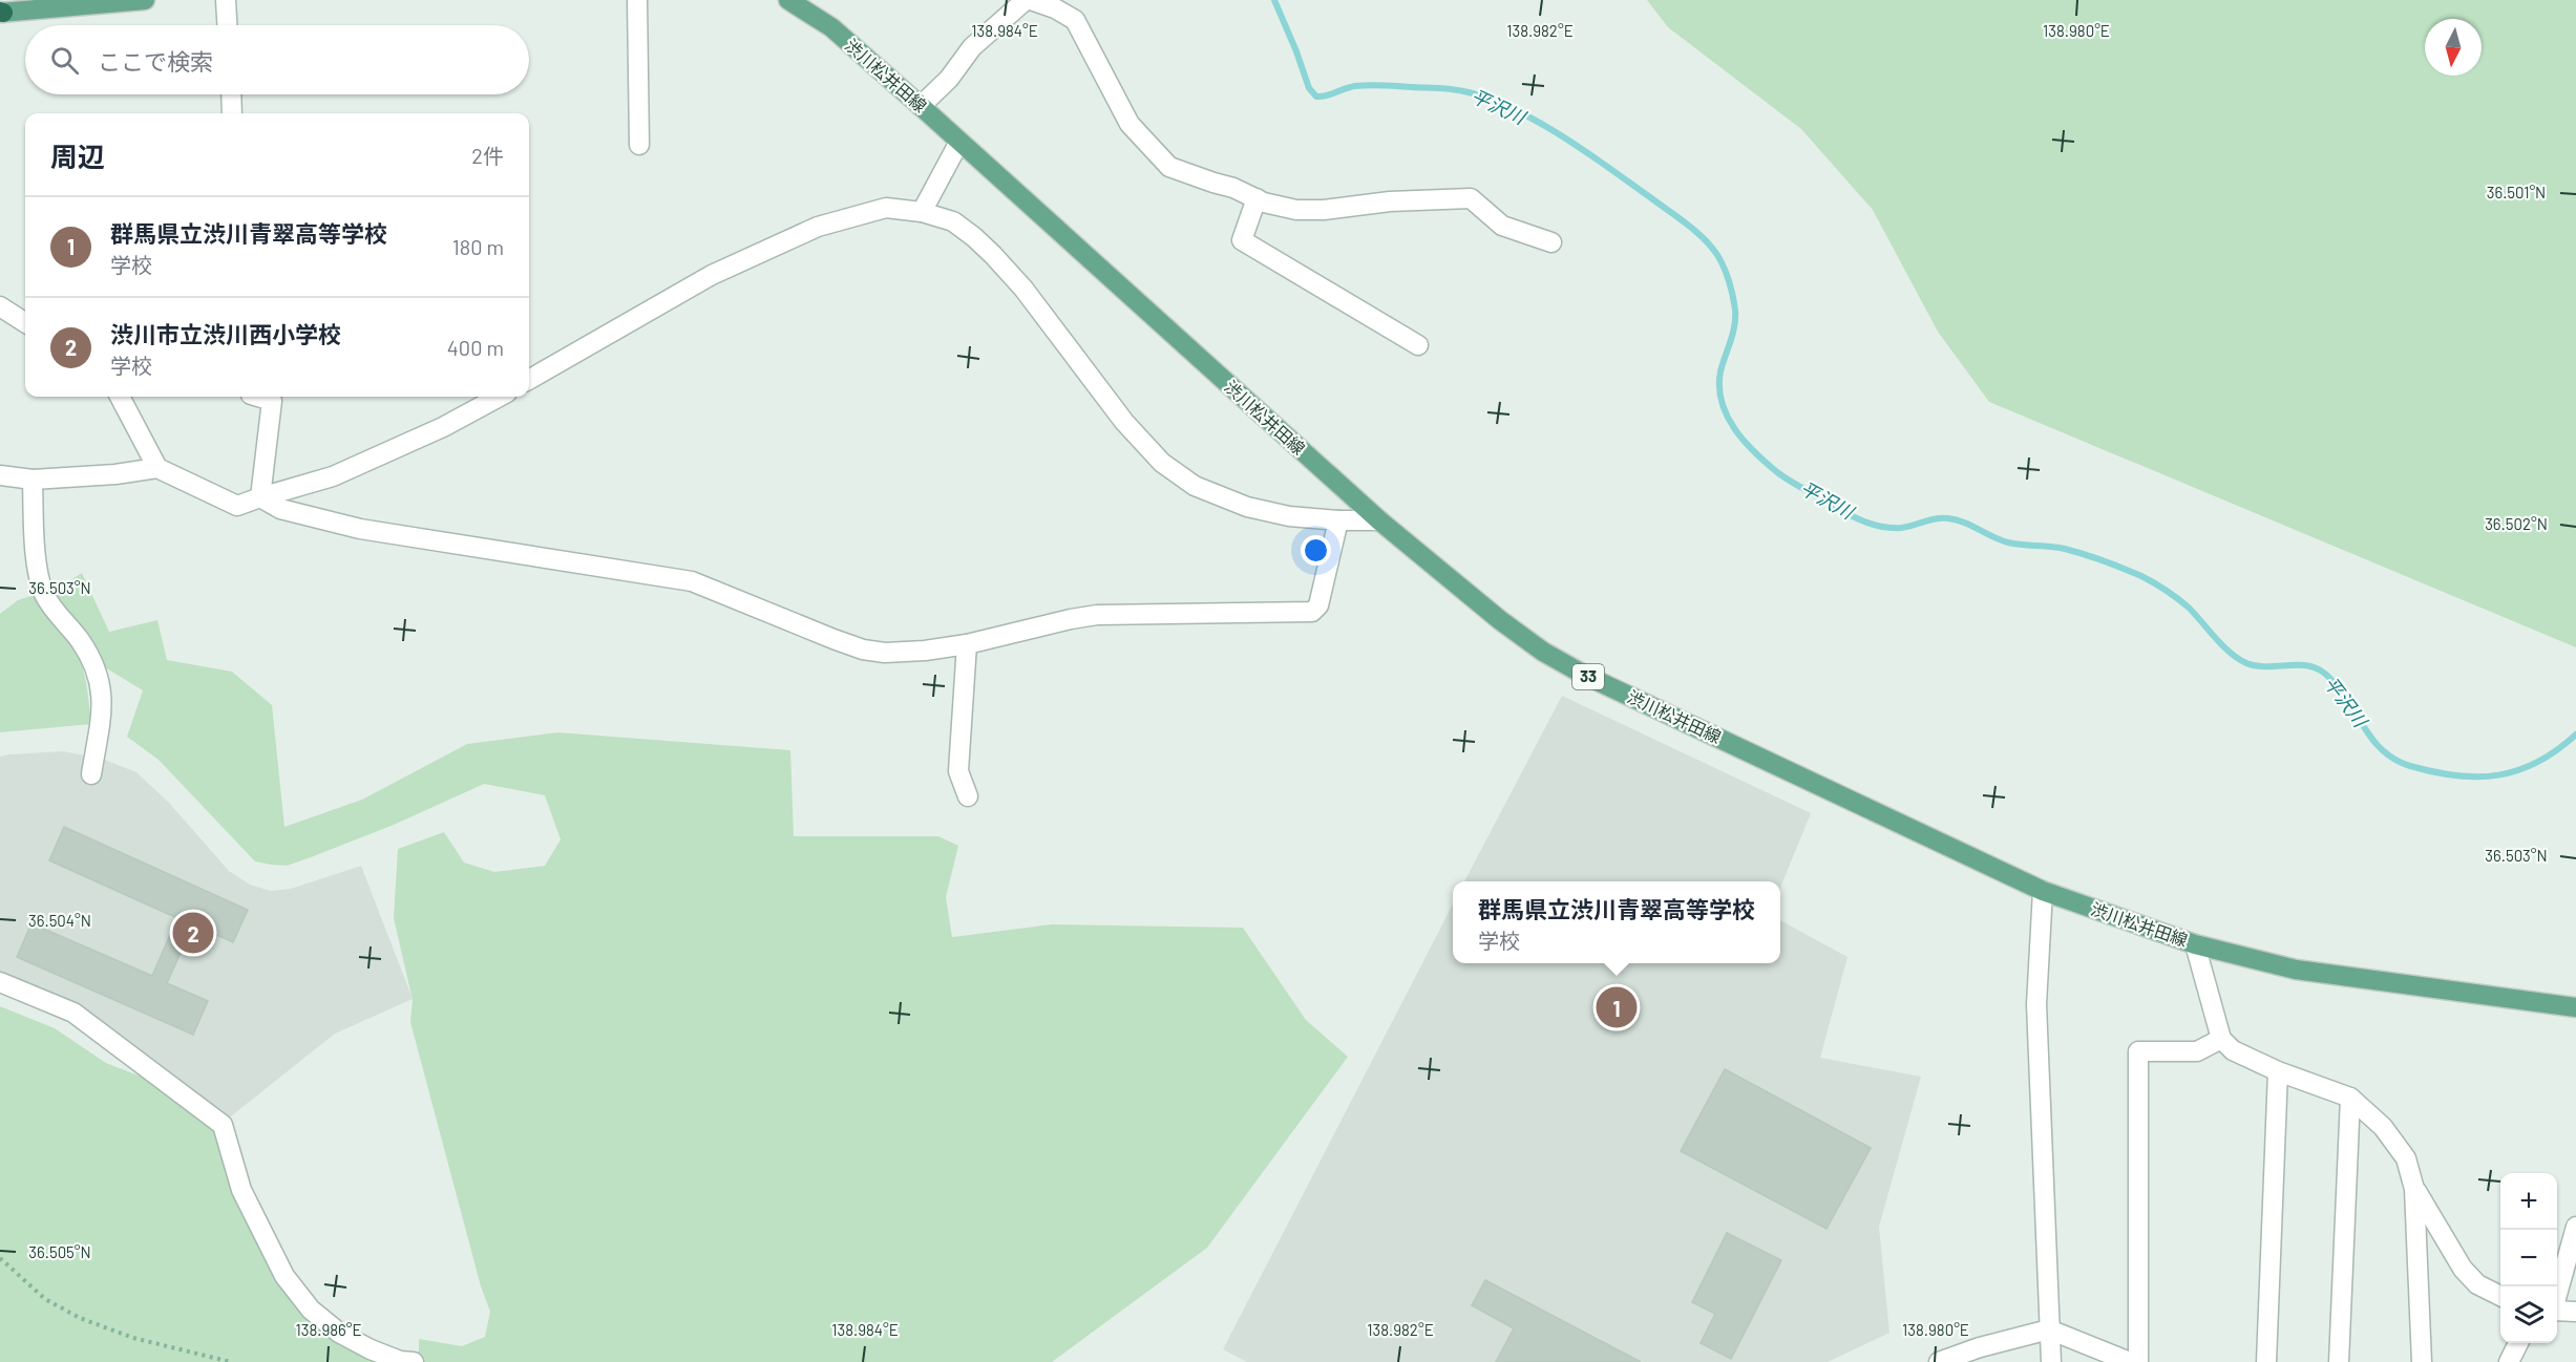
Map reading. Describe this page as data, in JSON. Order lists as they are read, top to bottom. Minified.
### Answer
{"streets":{"main road":["渋川松井田線","33"]},"water":["平沢川"],"north":"bottom","page":{"search":"ここで検索","heading":["周辺","2件"],"list":[{"mark":"1","name":"群馬県立渋川青翠高等学校","note":"学校","value":"180 m"},{"mark":"2","name":"渋川市立渋川西小学校","note":"学校","value":"400 m"}],"popup":["群馬県立渋川青翠高等学校","学校"],"pins":["2","1"],"map_buttons":["+","−"]},"coordinates":["138.984°E","138.982°E","138.980°E","36.501°N","36.502°N","36.503°N","36.504°N","36.505°N","138.986°E"]}
